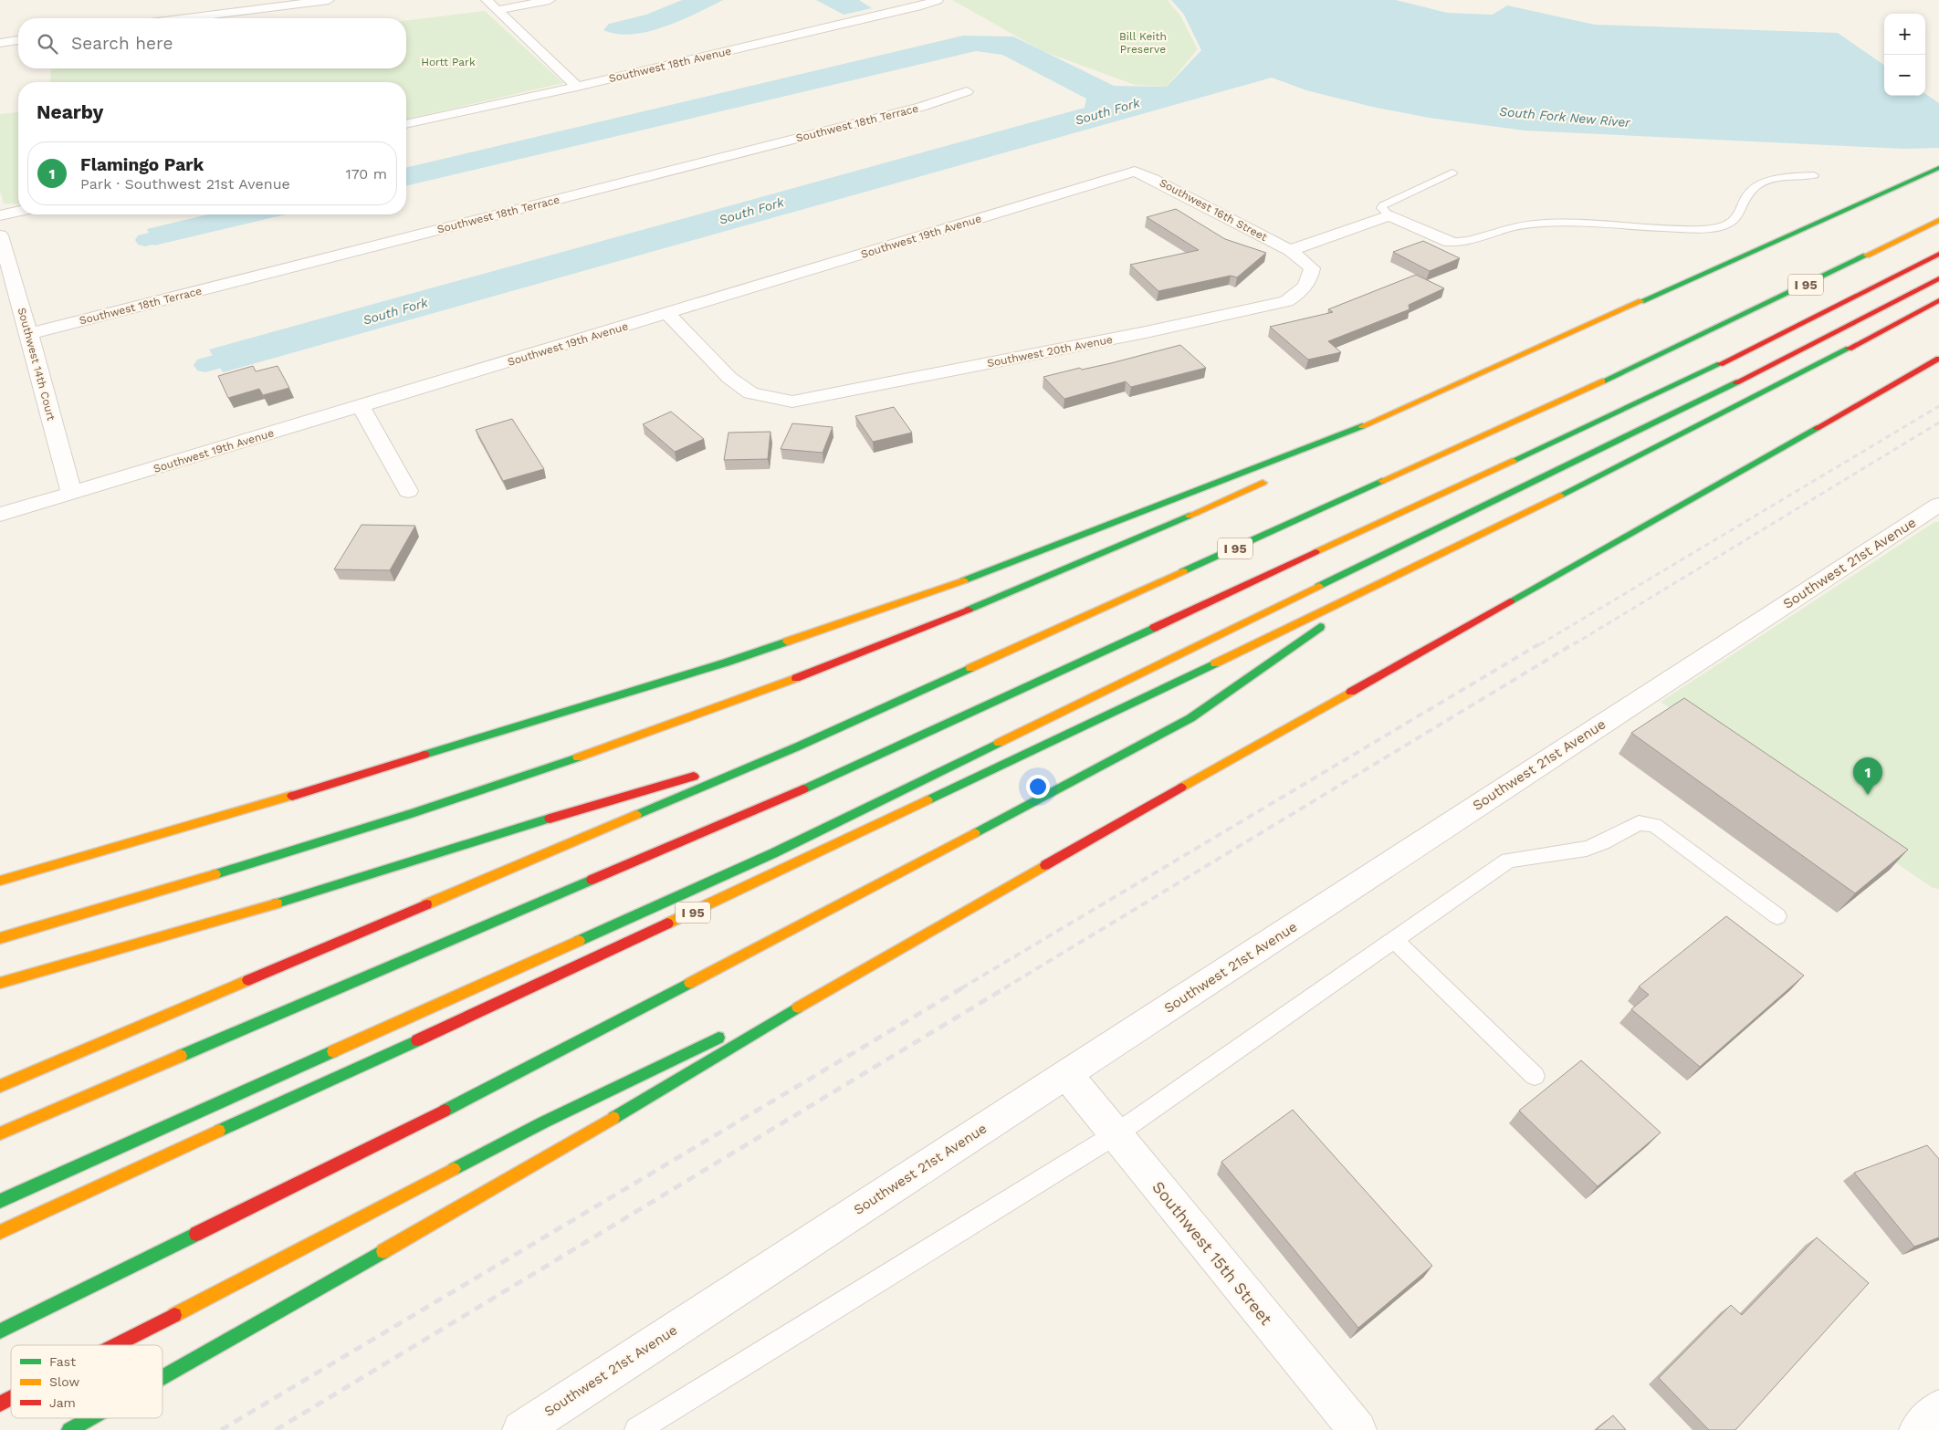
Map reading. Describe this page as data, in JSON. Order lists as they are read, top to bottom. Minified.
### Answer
{"streets":{"highway":["I 95"],"street":["Southwest 18th Avenue","Southwest 18th Terrace","Southwest 16th Street","Southwest 19th Avenue","Southwest 20th Avenue","Southwest 14th Court","Southwest 21st Avenue","Southwest 15th Street"]},"crossings":[["Southwest 18th Terrace","Southwest 14th Court"],["Southwest 16th Street","Southwest 19th Avenue"],["Southwest 16th Street","Southwest 20th Avenue"],["Southwest 19th Avenue","Southwest 20th Avenue"],["Southwest 19th Avenue","Southwest 14th Court"],["Southwest 21st Avenue","Southwest 15th Street"]],"water":["South Fork","South Fork New River"],"parks":["Bill Keith Preserve","Hortt Park"],"legend":["Fast","Slow","Jam"],"page":{"map_buttons":["+","−"],"search":"Search here","heading":"Nearby","list":[{"mark":"1","name":"Flamingo Park","note":"Park · Southwest 21st Avenue","value":"170 m"}],"pins":"1"}}
